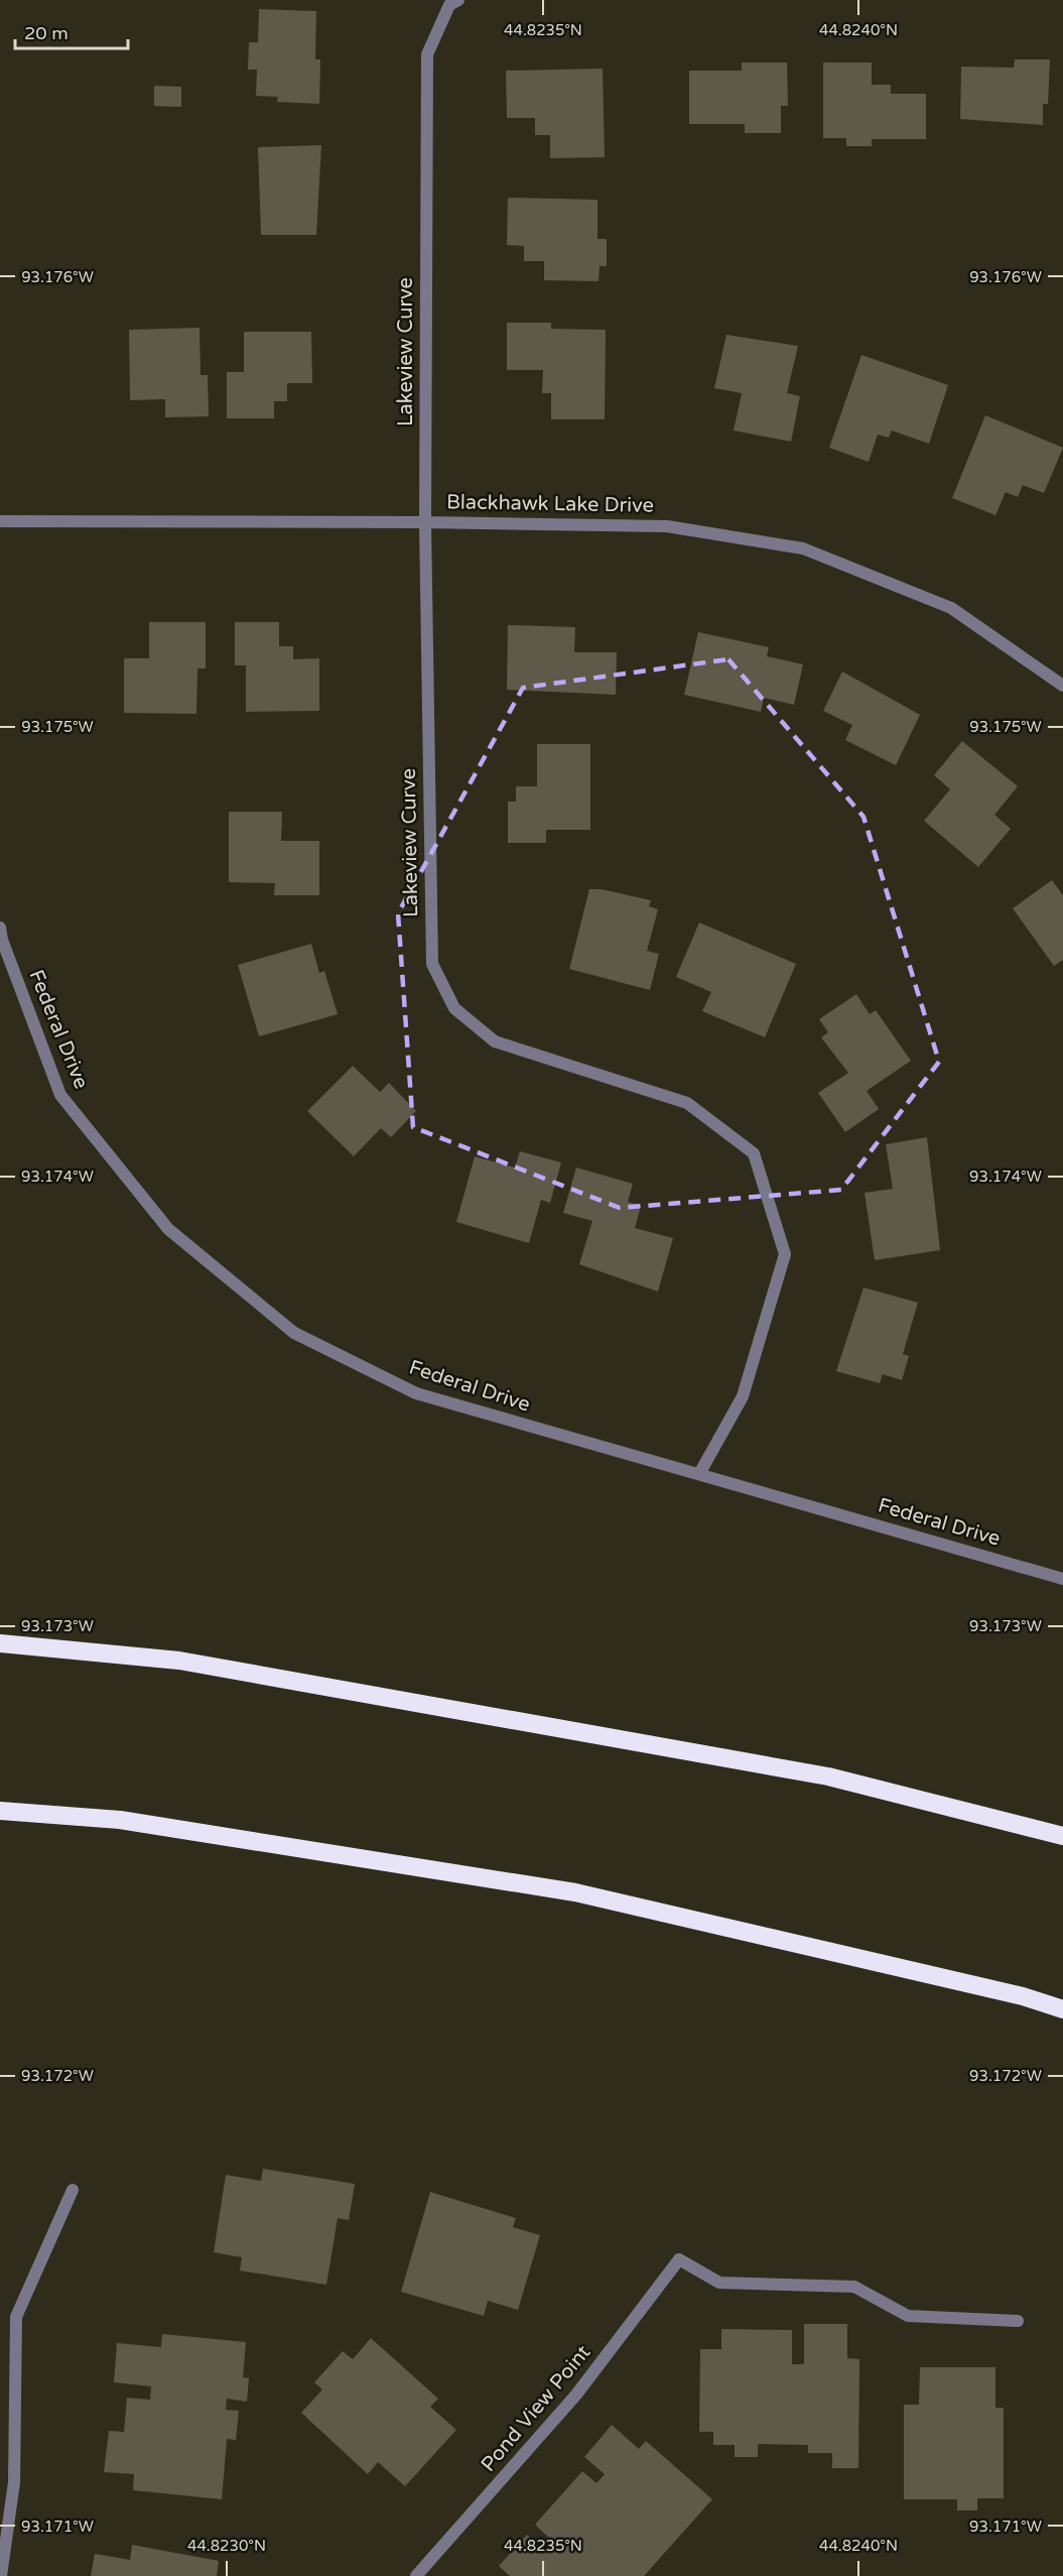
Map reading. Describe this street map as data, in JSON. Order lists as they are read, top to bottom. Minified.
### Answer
{"streets":{"street":["Lakeview Curve","Blackhawk Lake Drive","Federal Drive","Pond View Point"]},"crossings":[["Lakeview Curve","Blackhawk Lake Drive"],["Lakeview Curve","Federal Drive"]],"scale_bar":"20 m","coordinates":["44.8235°N","44.8240°N","93.176°W","93.175°W","93.174°W","93.173°W","93.172°W","93.171°W","44.8230°N"]}
